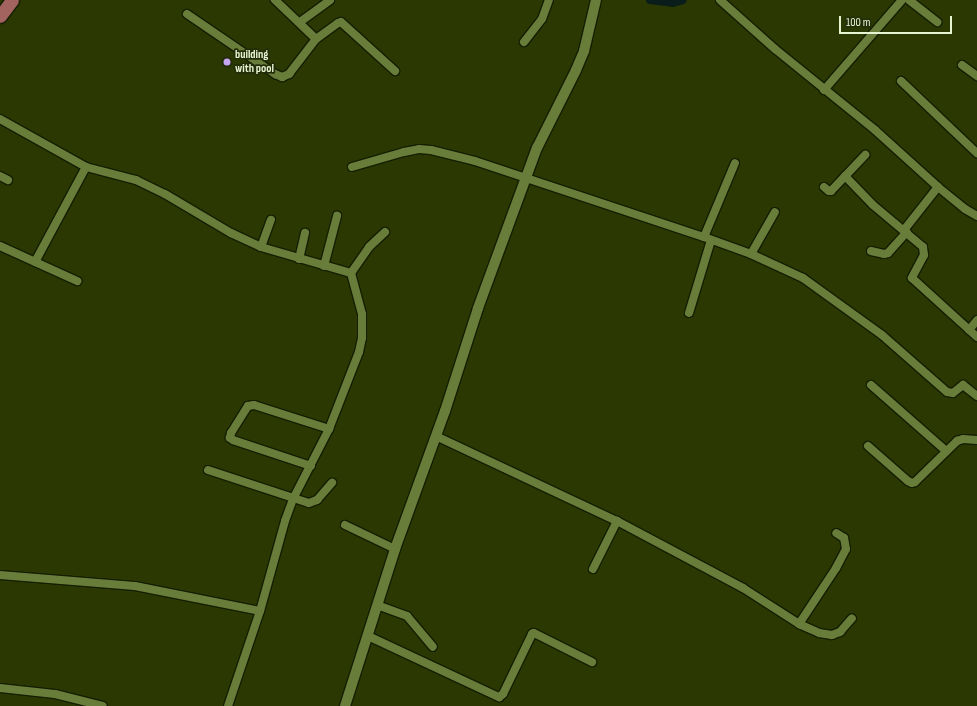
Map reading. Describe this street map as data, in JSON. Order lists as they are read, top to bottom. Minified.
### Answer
{"places":["building with pool"],"scale_bar":"100 m"}
